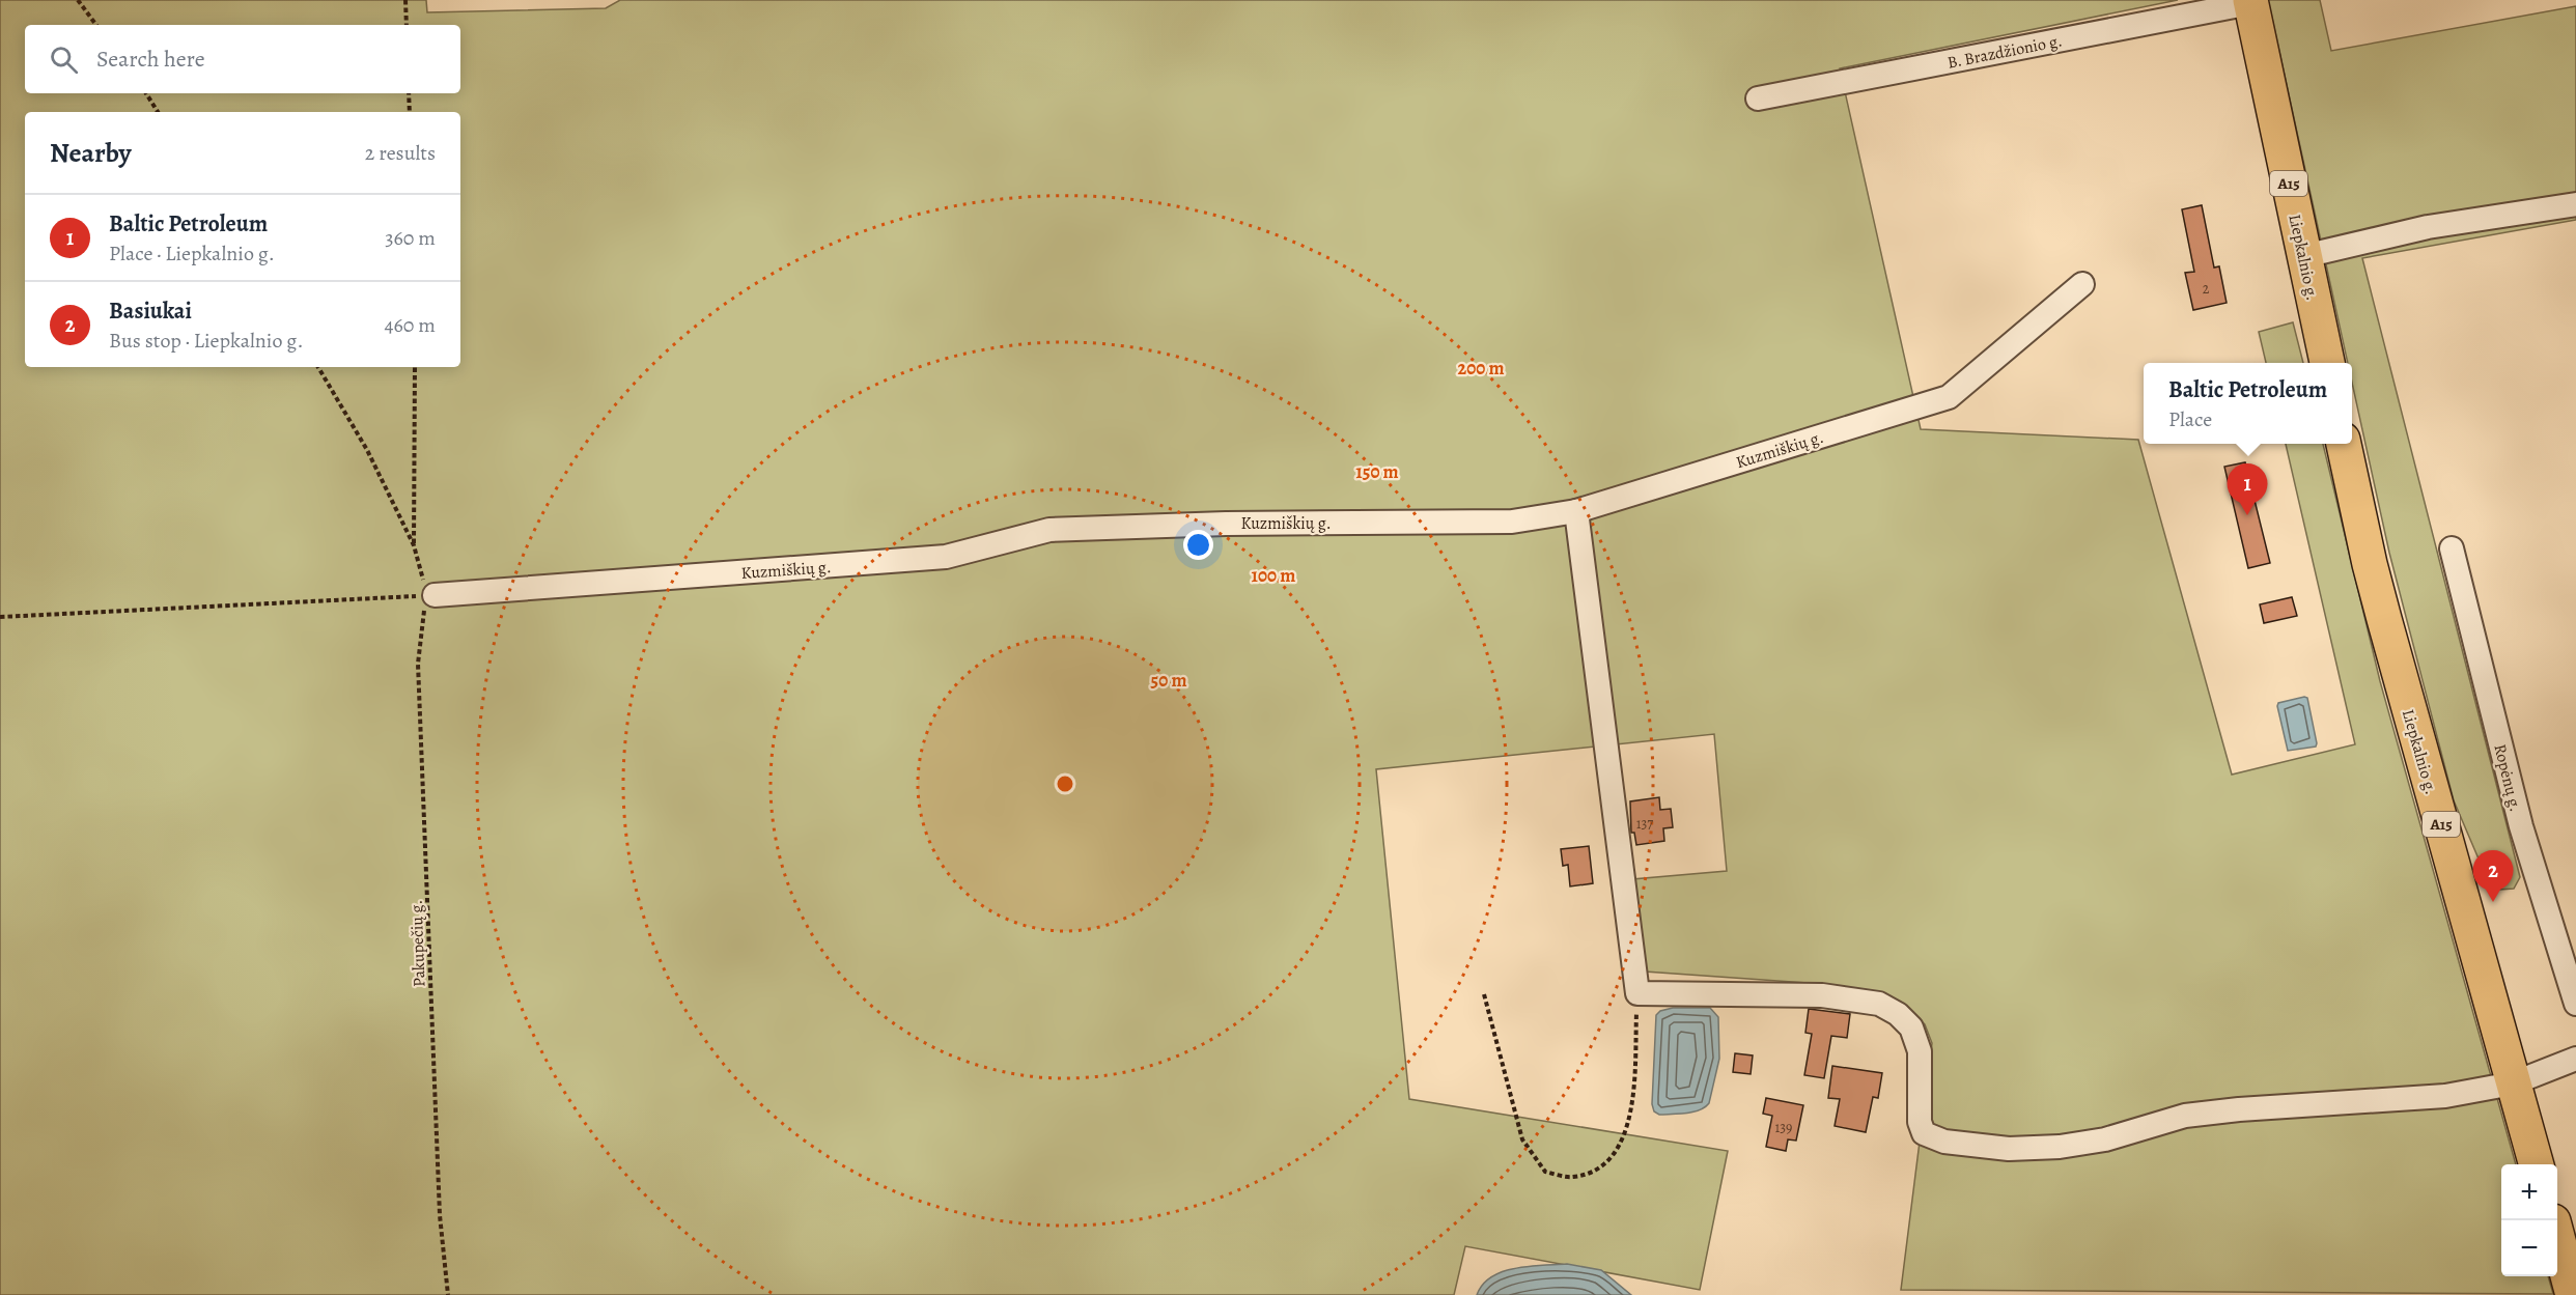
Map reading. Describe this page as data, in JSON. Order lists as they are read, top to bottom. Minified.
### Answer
{"streets":{"highway":["A15","Liepkalnio g."],"street":["B. Brazdžionio g.","Kuzmiškių g.","Ropėnų g."],"path":["Pakupečių g."]},"crossings":[["B. Brazdžionio g.","Liepkalnio g."],["Kuzmiškių g.","Pakupečių g."]],"house_numbers":["2","137","139"],"page":{"search":"Search here","heading":["Nearby","2 results"],"list":[{"mark":"1","name":"Baltic Petroleum","note":"Place · Liepkalnio g.","value":"360 m"},{"mark":"2","name":"Basiukai","note":"Bus stop · Liepkalnio g.","value":"460 m"}],"popup":["Baltic Petroleum","Place"],"pins":["1","2"],"map_buttons":["+","−"]},"rings":["200 m","150 m","100 m","50 m"]}
